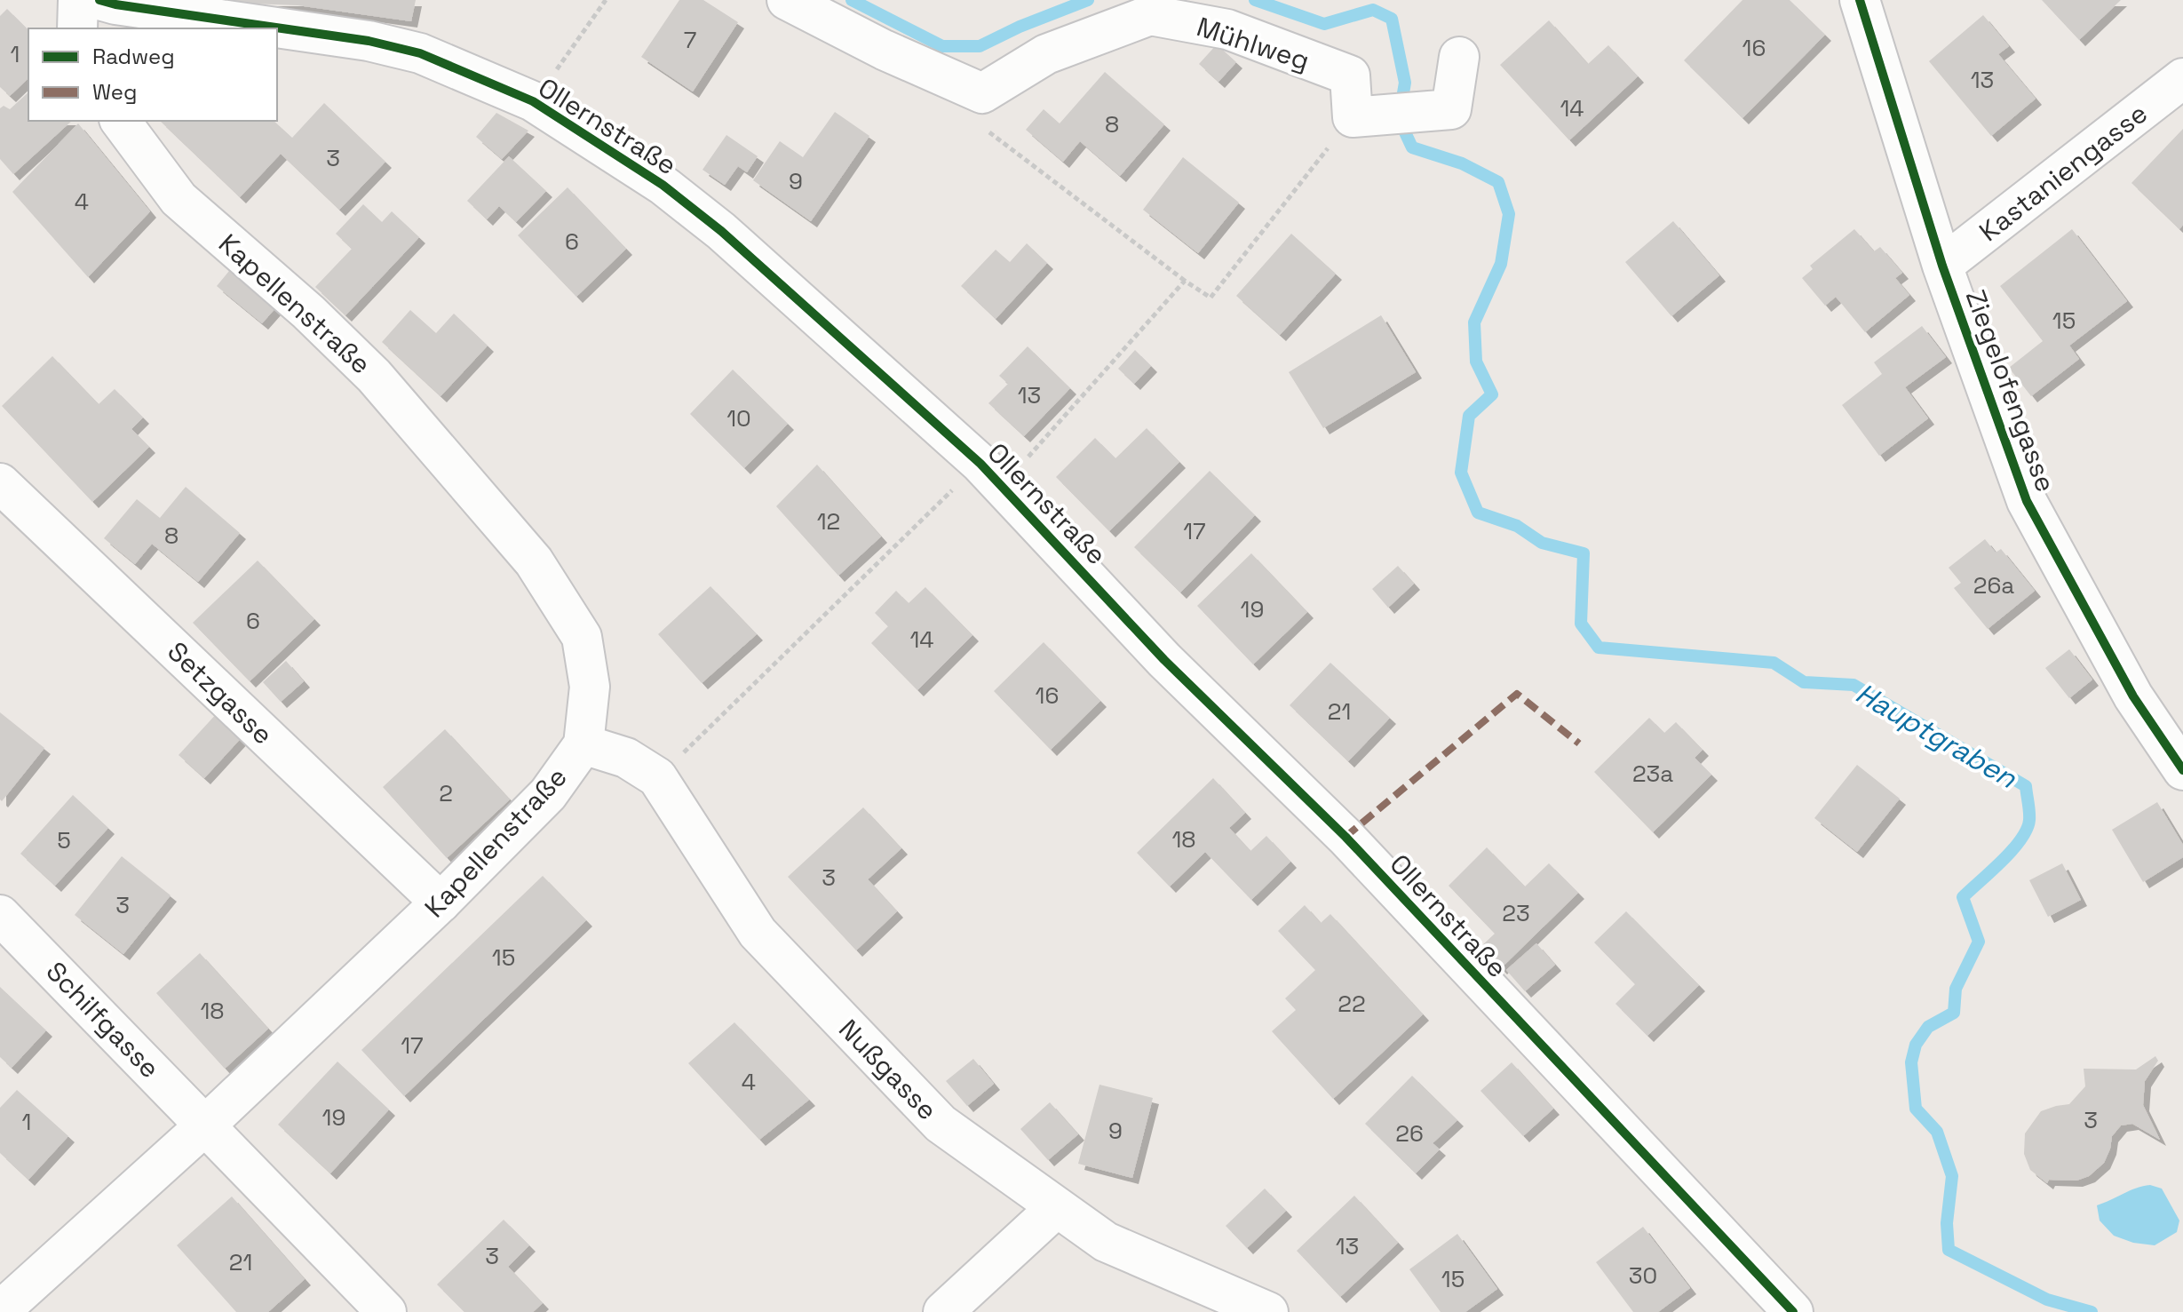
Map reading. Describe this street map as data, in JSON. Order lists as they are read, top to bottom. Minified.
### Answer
{"streets":{"street":["Mühlweg","Ollernstraße","Kastaniengasse","Kapellenstraße","Ziegelofengasse","Setzgasse","Schilfgasse","Nußgasse"]},"crossings":[["Kastaniengasse","Ziegelofengasse"],["Kapellenstraße","Setzgasse"],["Kapellenstraße","Schilfgasse"],["Kapellenstraße","Nußgasse"]],"water":["Hauptgraben"],"house_numbers":["7","16","1","13","14","8","3","9","4","6","15","13","10","12","17","8","26a","19","6","14","16","21","23a","2","18","5","3","3","23","15","22","18","17","4","19","3","1","9","26","13","3","21","30","15"],"legend":["Radweg","Weg"]}
